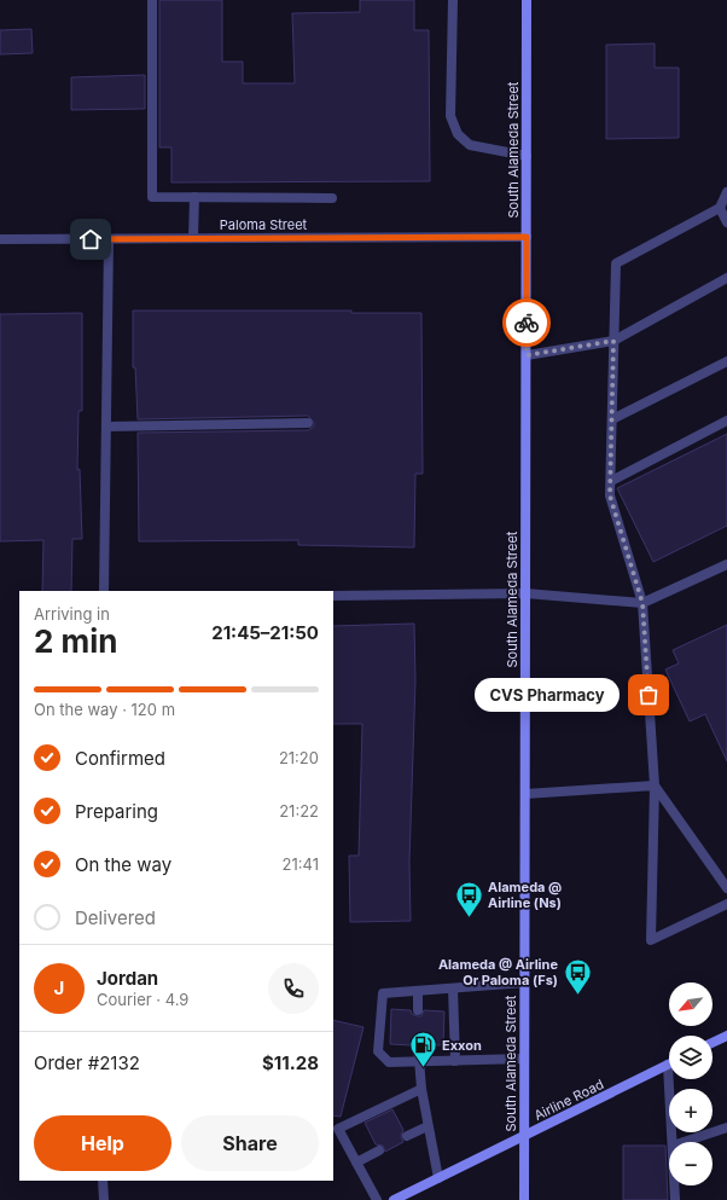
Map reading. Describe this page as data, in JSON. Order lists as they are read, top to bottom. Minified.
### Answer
{"streets":{"main road":["South Alameda Street","Airline Road"],"street":["Paloma Street"]},"crossings":[["South Alameda Street","Paloma Street"],["South Alameda Street","Airline Road"]],"places":{"other":["CVS Pharmacy"],"bus stop":["Alameda @ Airline (Ns)","Alameda @ Airline Or Paloma (Fs)"],"fuel station":["Exxon"]},"north":"bottom left","page":{"heading":["2 min","Arriving in","21:45–21:50"],"panel":["Jordan","Courier · 4.9","Order #2132","$11.28"],"bar":"On the way · 120 m","bubble":"CVS Pharmacy","list":[["Confirmed","21:20"],["Preparing","21:22"],["On the way","21:41"],"Delivered"],"round":"J","map_buttons":["+","−"],"buttons":["Help","Share"]}}
